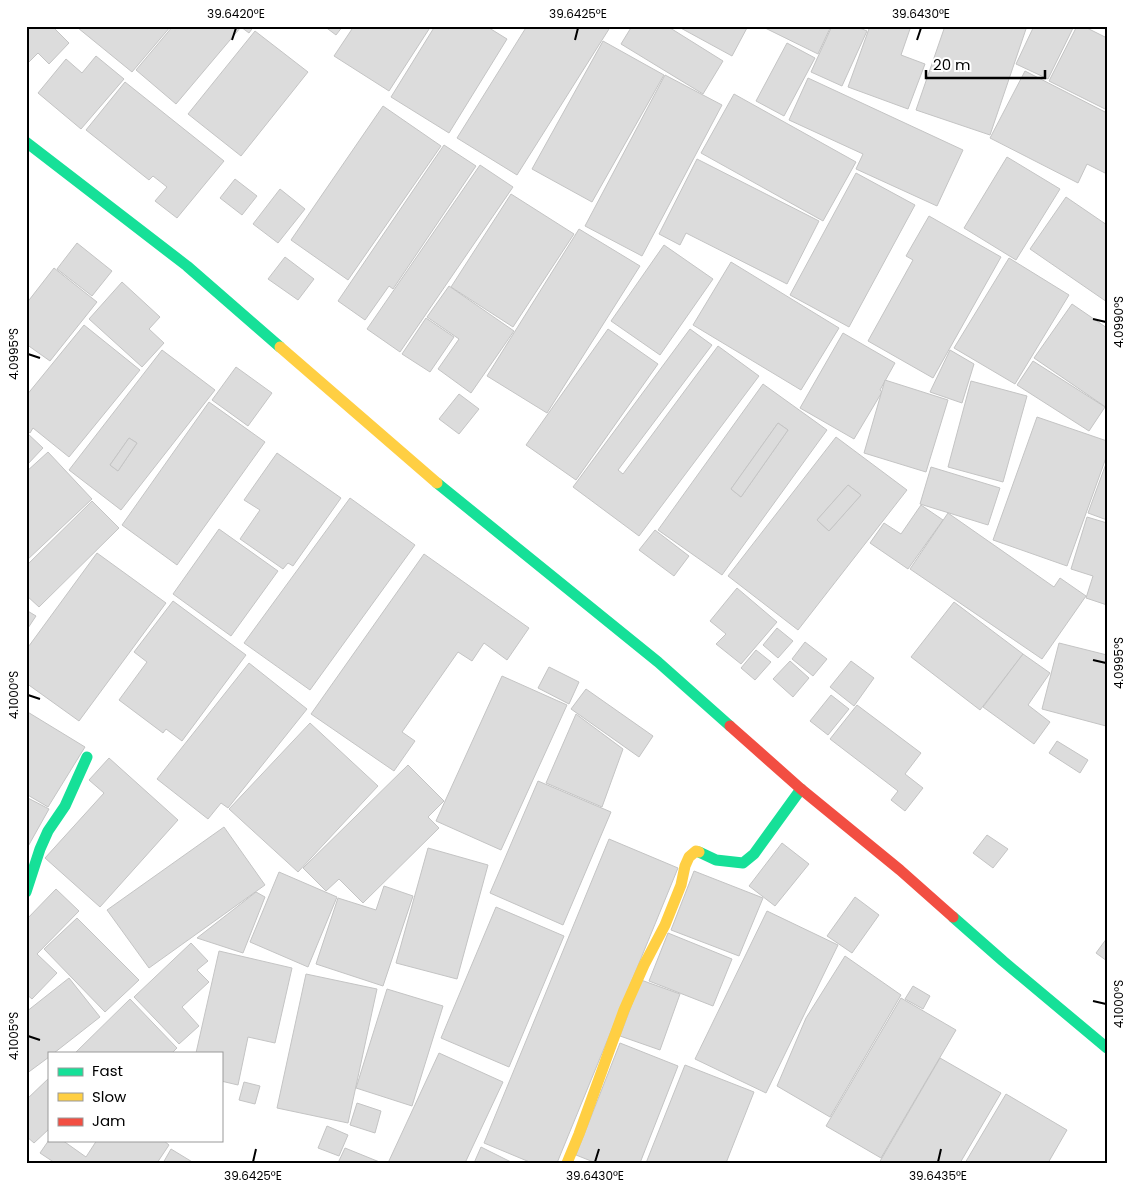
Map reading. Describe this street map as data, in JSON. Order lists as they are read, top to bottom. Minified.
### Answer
{"legend":["Fast","Slow","Jam"],"scale_bar":"20 m","coordinates":["39.6420°E","39.6425°E","39.6430°E","4.0990°S","4.0995°S","4.1000°S","4.1005°S","39.6435°E"]}
